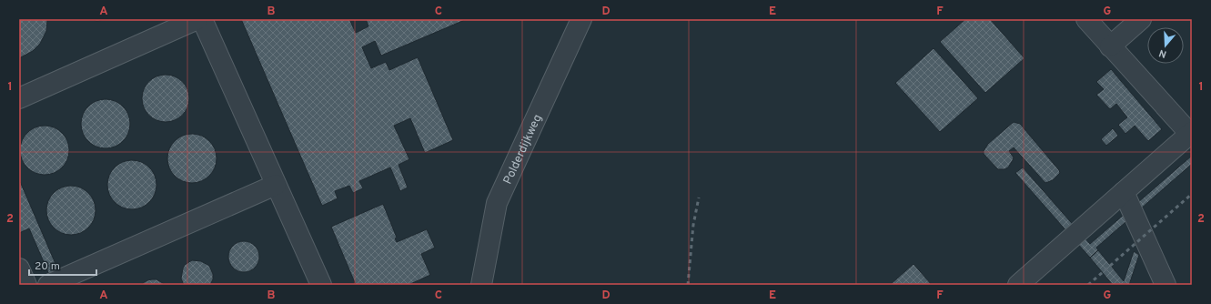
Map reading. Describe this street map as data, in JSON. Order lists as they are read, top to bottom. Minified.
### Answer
{"streets":{"street":["Polderdijkweg"]},"scale_bar":"20 m","north":"bottom","grid":{"columns":["A","B","C","D","E","F","G"],"rows":["1","2"]}}
